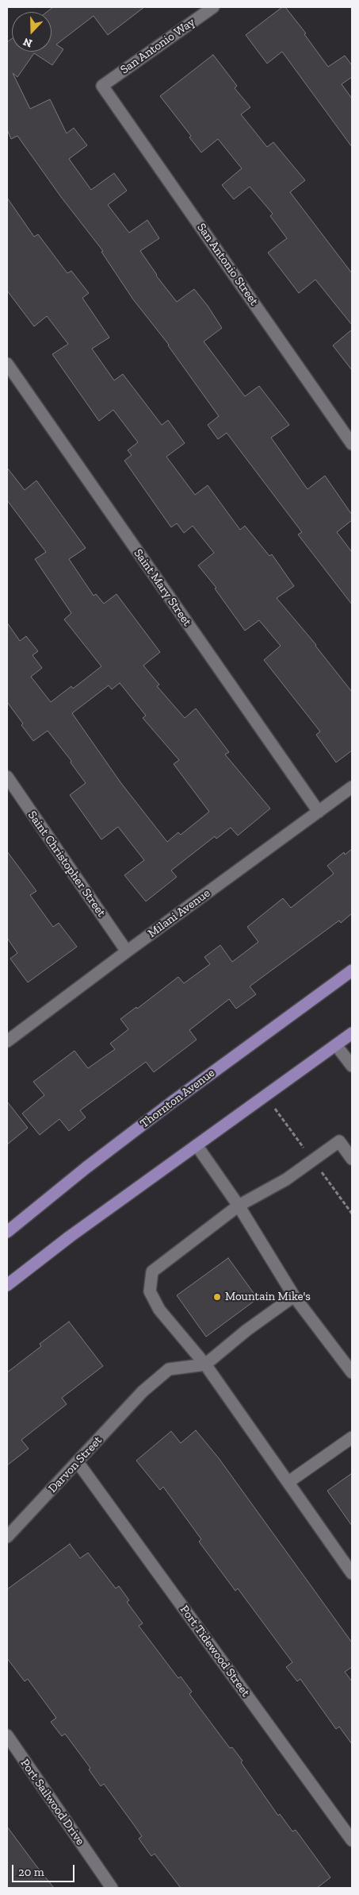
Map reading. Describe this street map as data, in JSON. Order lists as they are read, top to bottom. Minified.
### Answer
{"streets":{"main road":["Thornton Avenue"],"street":["San Antonio Way","San Antonio Street","Saint Mary Street","Saint Christopher Street","Milani Avenue","Darvon Street","Port Tidewood Street","Port Sailwood Drive"]},"crossings":[["San Antonio Way","San Antonio Street"],["Saint Mary Street","Milani Avenue"],["Saint Christopher Street","Milani Avenue"],["Darvon Street","Port Tidewood Street"]],"places":["Mountain Mike's"],"scale_bar":"20 m","north":"bottom"}
